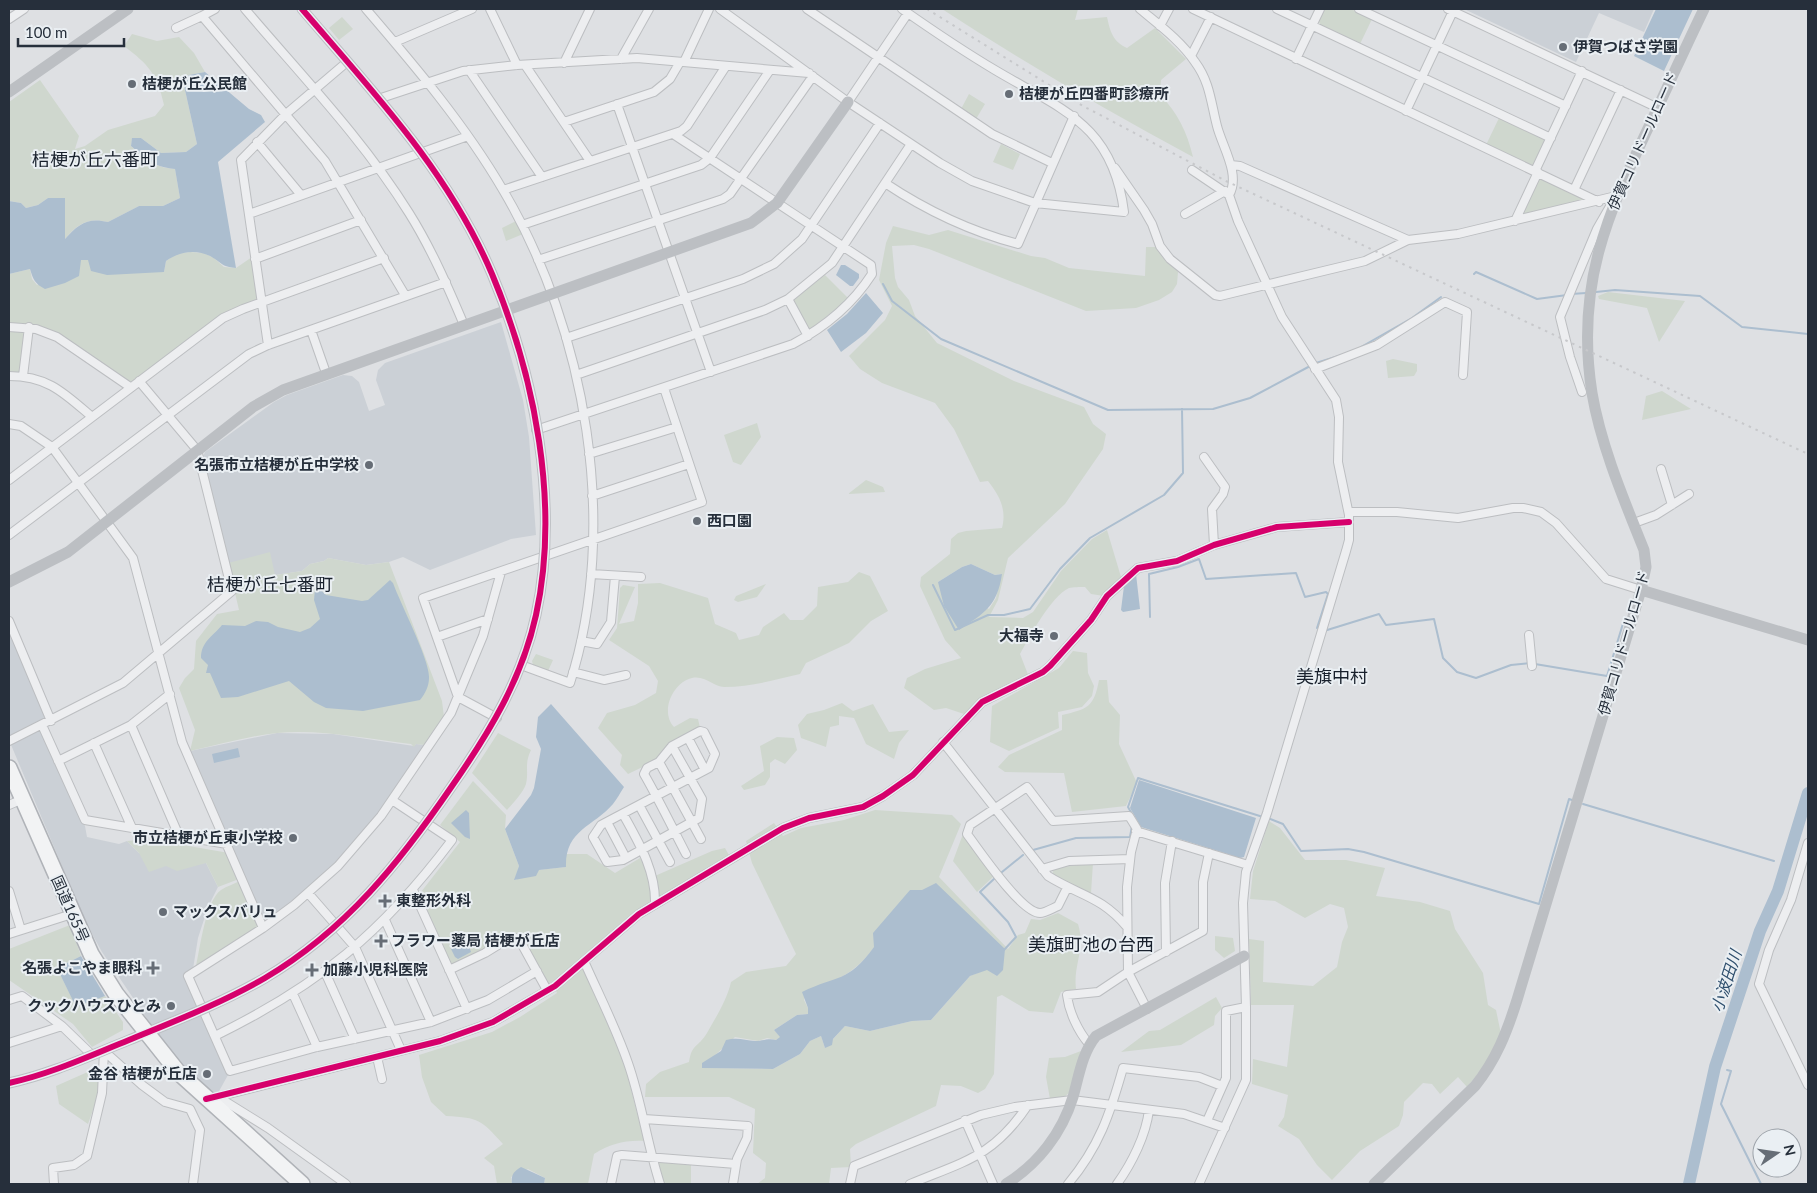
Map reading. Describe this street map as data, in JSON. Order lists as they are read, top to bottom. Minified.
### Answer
{"streets":{"highway":["国道165号"],"street":["伊賀コリドールロード"]},"districts":["桔梗が丘六番町","桔梗が丘七番町","美旗中村","美旗町池の台西"],"water":["小波田川"],"places":{"other":["伊賀つばさ学園","桔梗が丘公民館","桔梗が丘四番町診療所","名張市立桔梗が丘中学校","西口園","大福寺","市立桔梗が丘東小学校","マックスバリュ","クックハウスひとみ","金谷 桔梗が丘店"],"health":["東整形外科","フラワー薬局 桔梗が丘店","名張よこやま眼科","加藤小児科医院"]},"scale_bar":"100 m","north":"right"}
